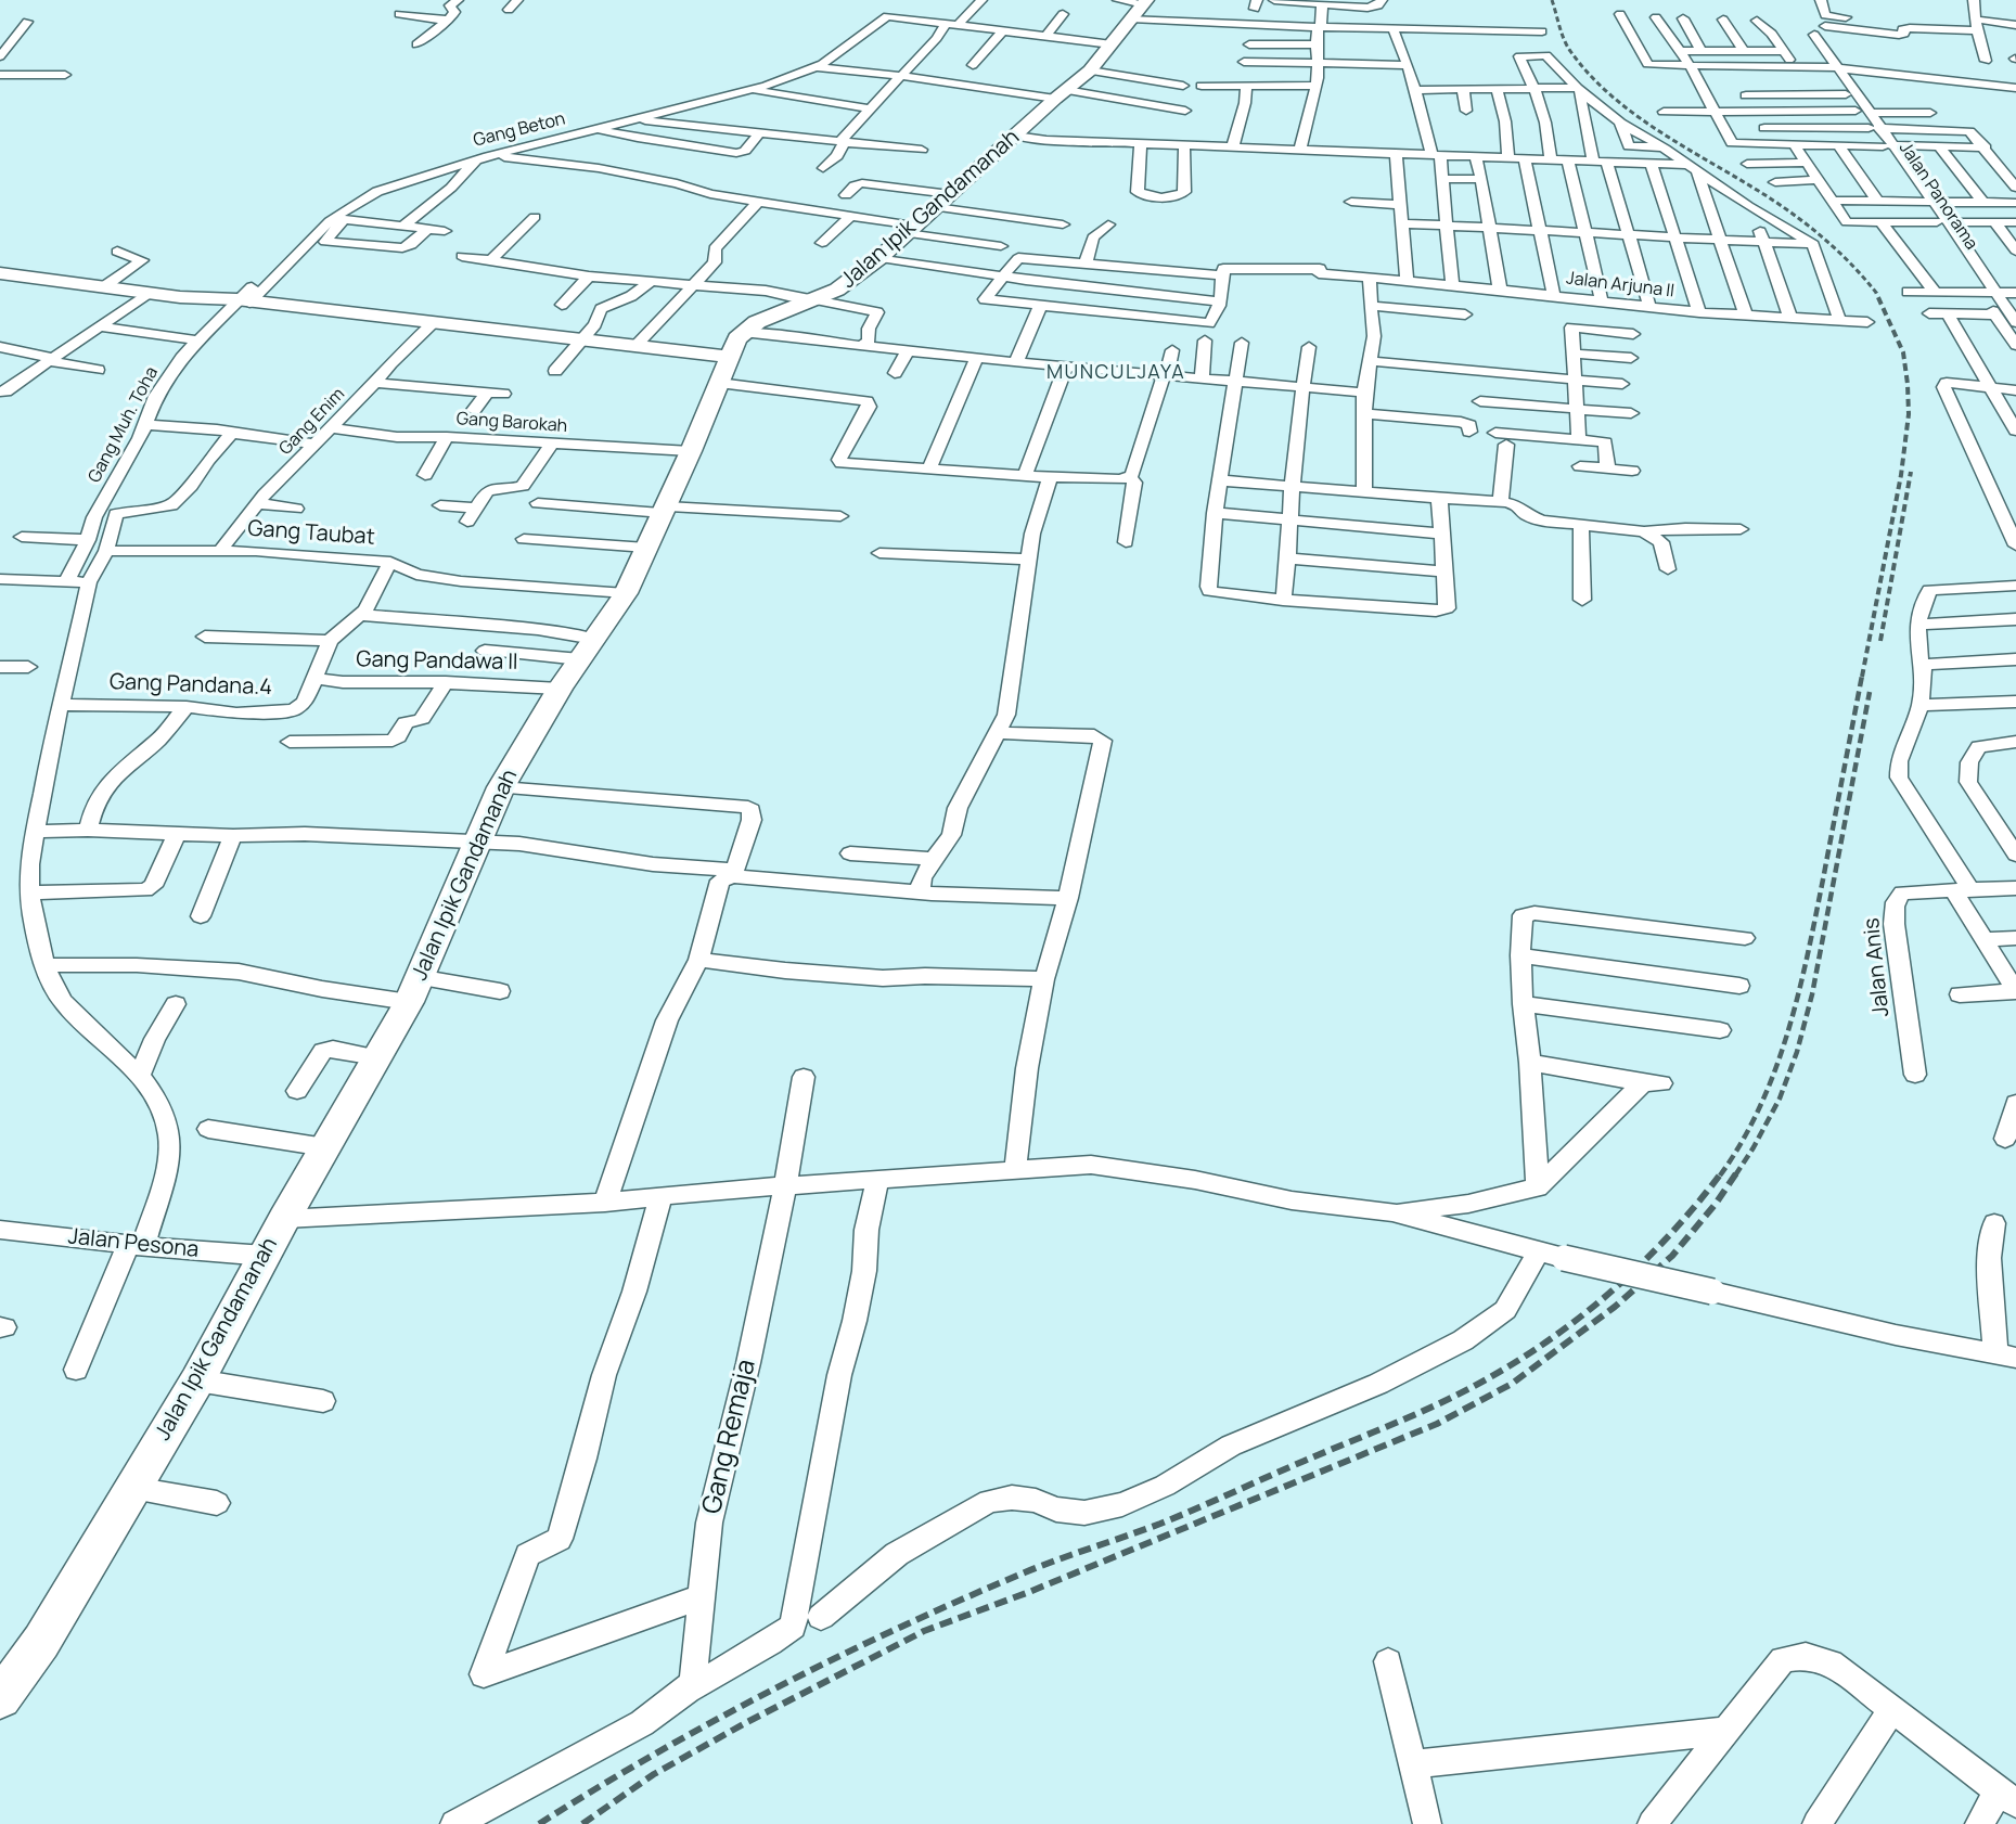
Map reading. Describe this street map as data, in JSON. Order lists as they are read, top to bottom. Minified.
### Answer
{"streets":{"street":["Gang Beton","Jalan Panorama","Jalan Ipik Gandamanah","Jalan Arjuna II","Gang Enim","Gang Barokah","Gang Muh. Toha","Gang Taubat","Gang Pandawa II","Gang Pandana.4","Jalan Anis","Jalan Pesona","Gang Remaja"]},"crossings":[["Gang Beton","Gang Muh. Toha"],["Jalan Ipik Gandamanah","Gang Barokah"],["Jalan Ipik Gandamanah","Gang Taubat"],["Jalan Ipik Gandamanah","Gang Pandawa II"],["Jalan Ipik Gandamanah","Jalan Pesona"],["Gang Enim","Gang Barokah"],["Gang Enim","Gang Taubat"],["Gang Taubat","Gang Pandana.4"],["Gang Pandawa II","Gang Pandana.4"]],"districts":["MUNCULJAYA"]}
